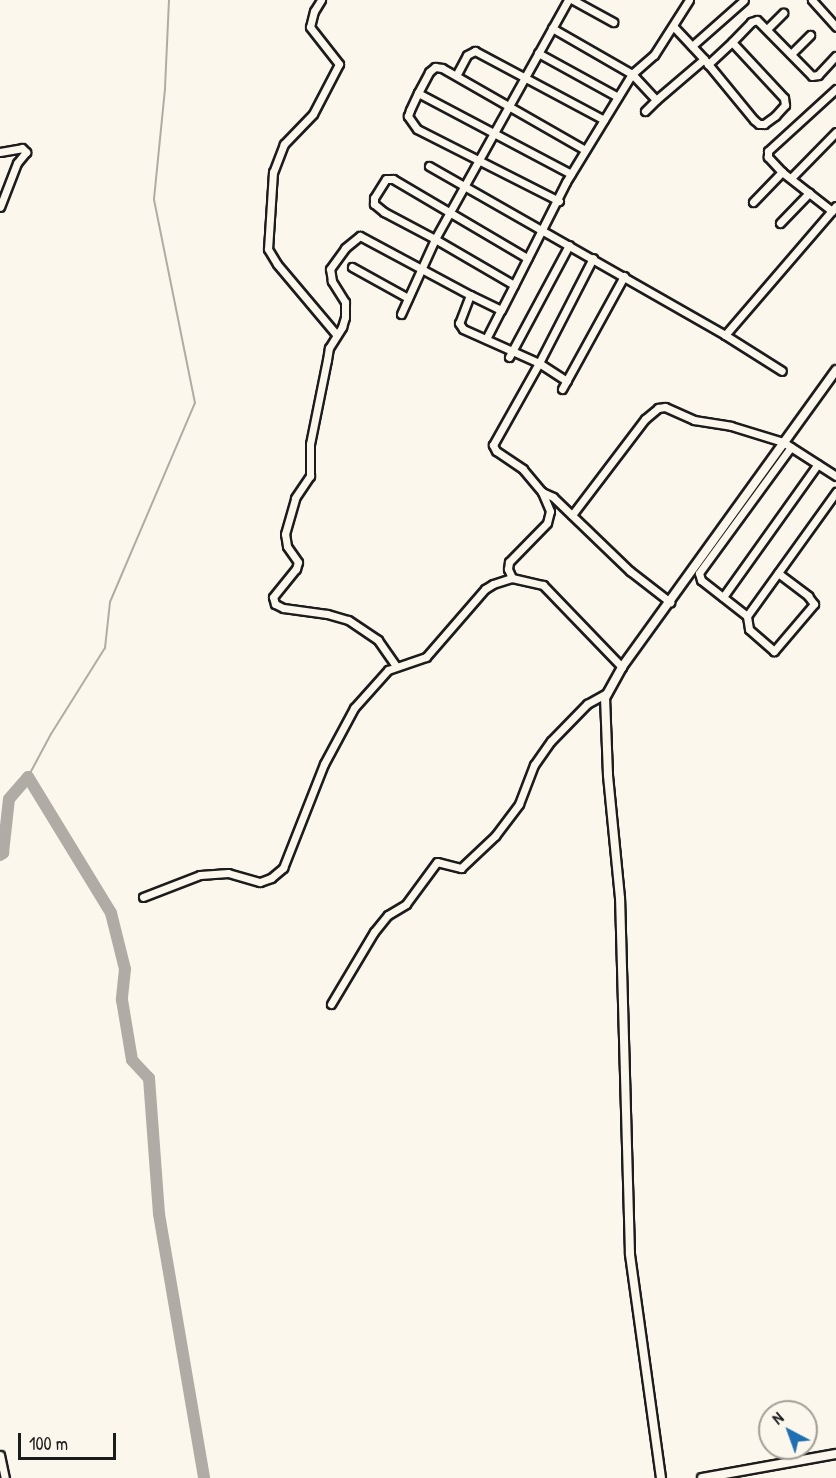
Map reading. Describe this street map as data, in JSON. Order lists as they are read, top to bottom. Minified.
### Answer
{"scale_bar":"100 m","north":"top left"}
